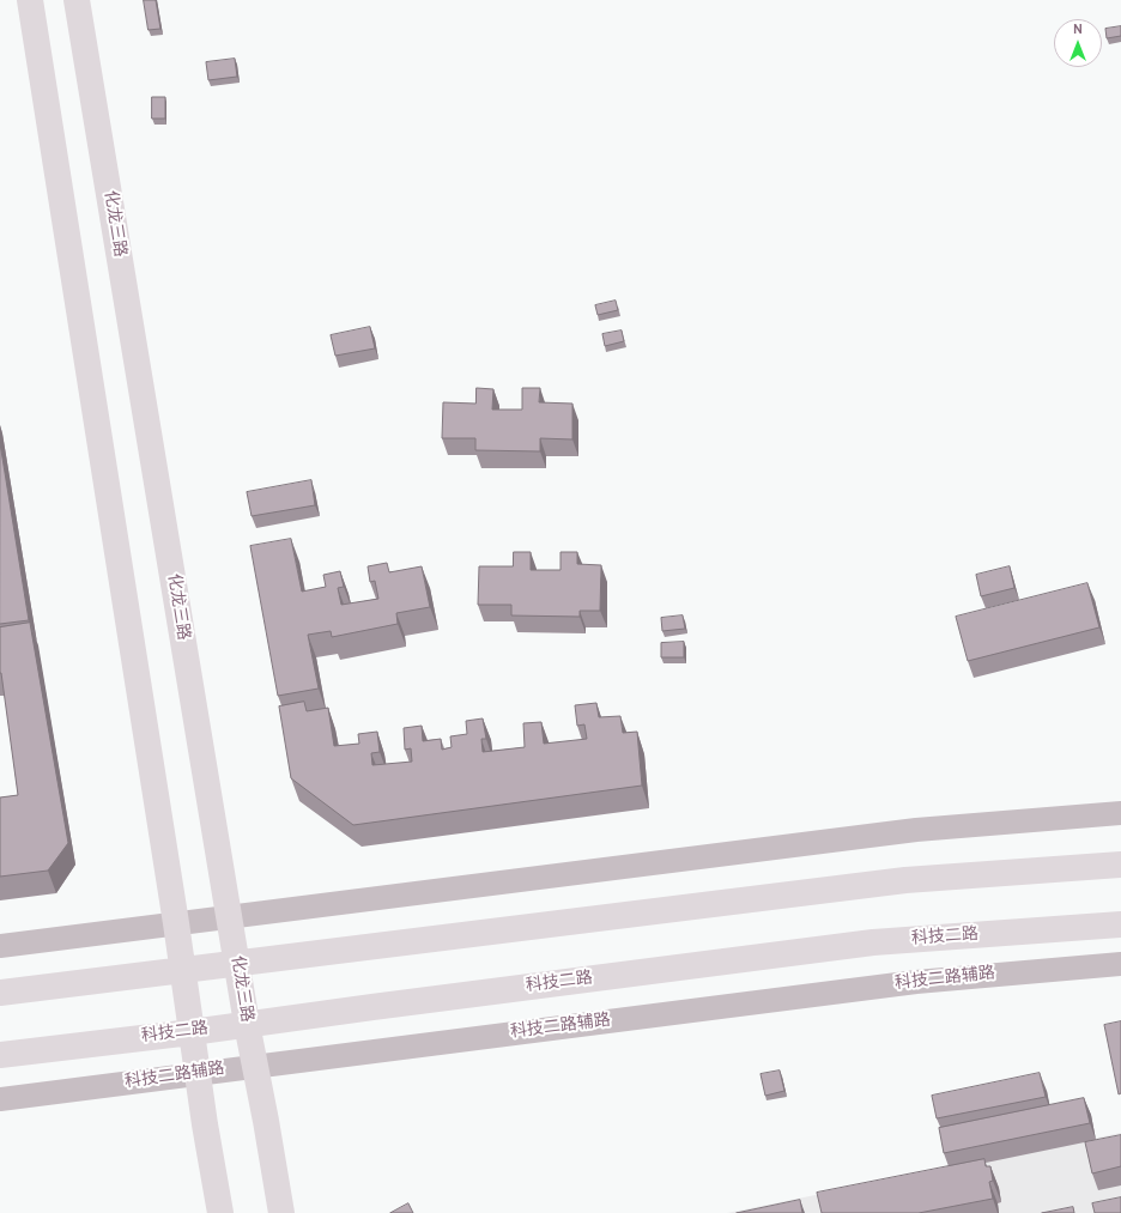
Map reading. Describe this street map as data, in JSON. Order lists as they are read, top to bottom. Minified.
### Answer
{"streets":{"main road":["化龙三路","科技二路"],"street":["科技二路辅路"]},"crossings":[["化龙三路","科技二路"],["化龙三路","科技二路辅路"]],"north":"top"}
